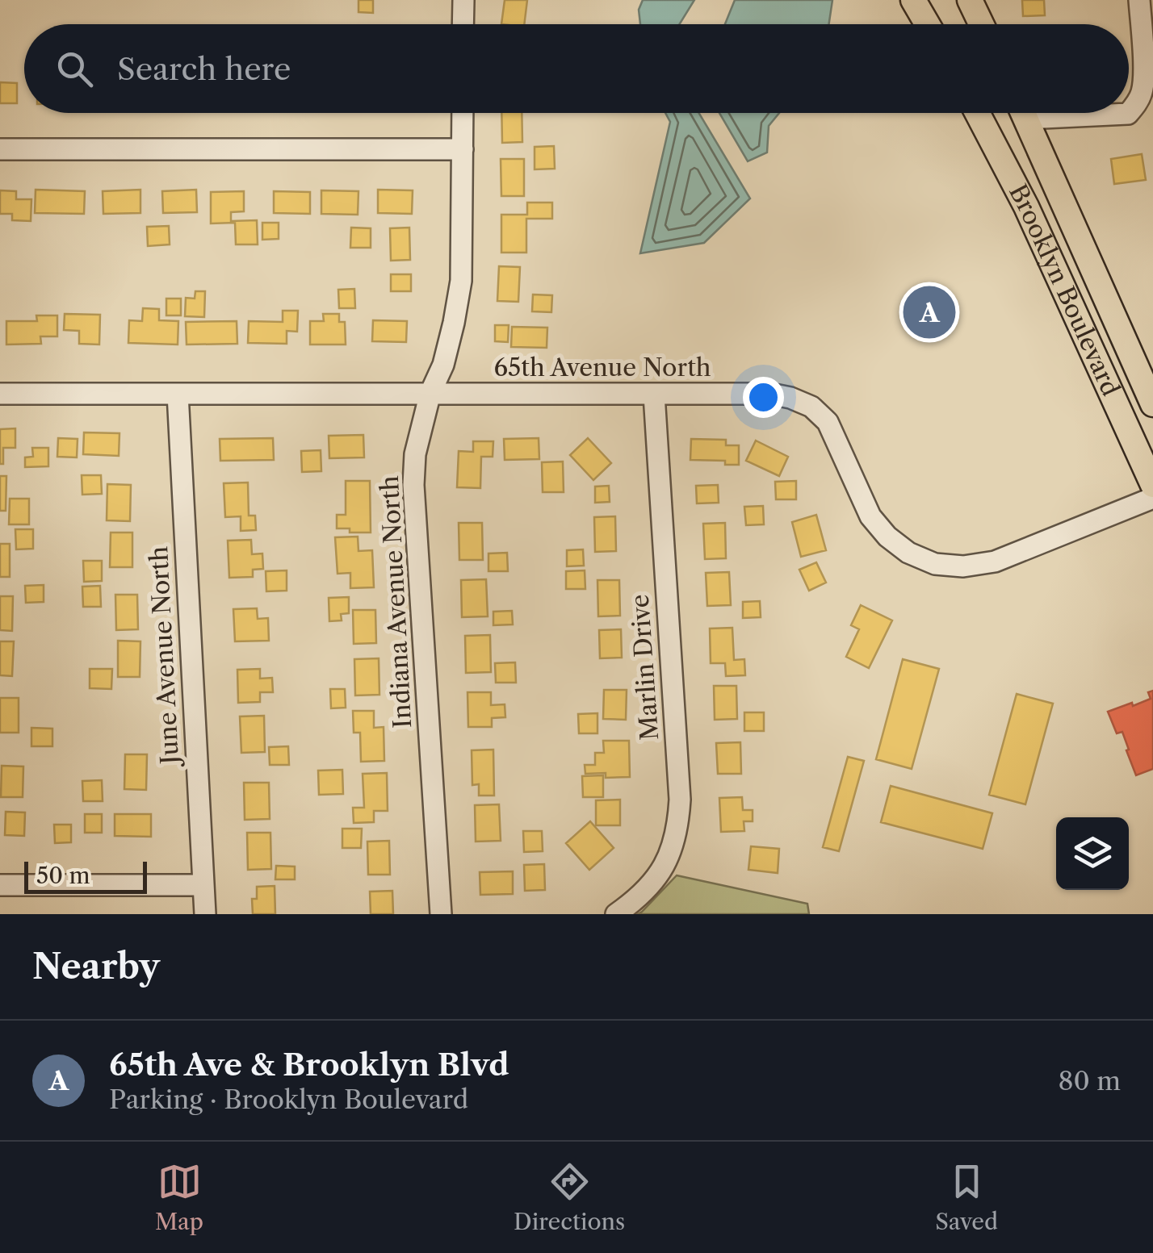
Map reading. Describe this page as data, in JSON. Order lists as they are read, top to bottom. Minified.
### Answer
{"streets":{"main road":["Brooklyn Boulevard"],"street":["65th Avenue North","Indiana Avenue North","June Avenue North","Marlin Drive"]},"crossings":[["65th Avenue North","Indiana Avenue North"],["65th Avenue North","June Avenue North"],["65th Avenue North","Marlin Drive"]],"scale_bar":"50 m","page":{"search":"Search here","pins":"A","scale":"50 m","heading":"Nearby","list":[{"mark":"A","name":"65th Ave & Brooklyn Blvd","note":"Parking · Brooklyn Boulevard","value":"80 m"}],"nav":["Map","Directions","Saved"]}}
